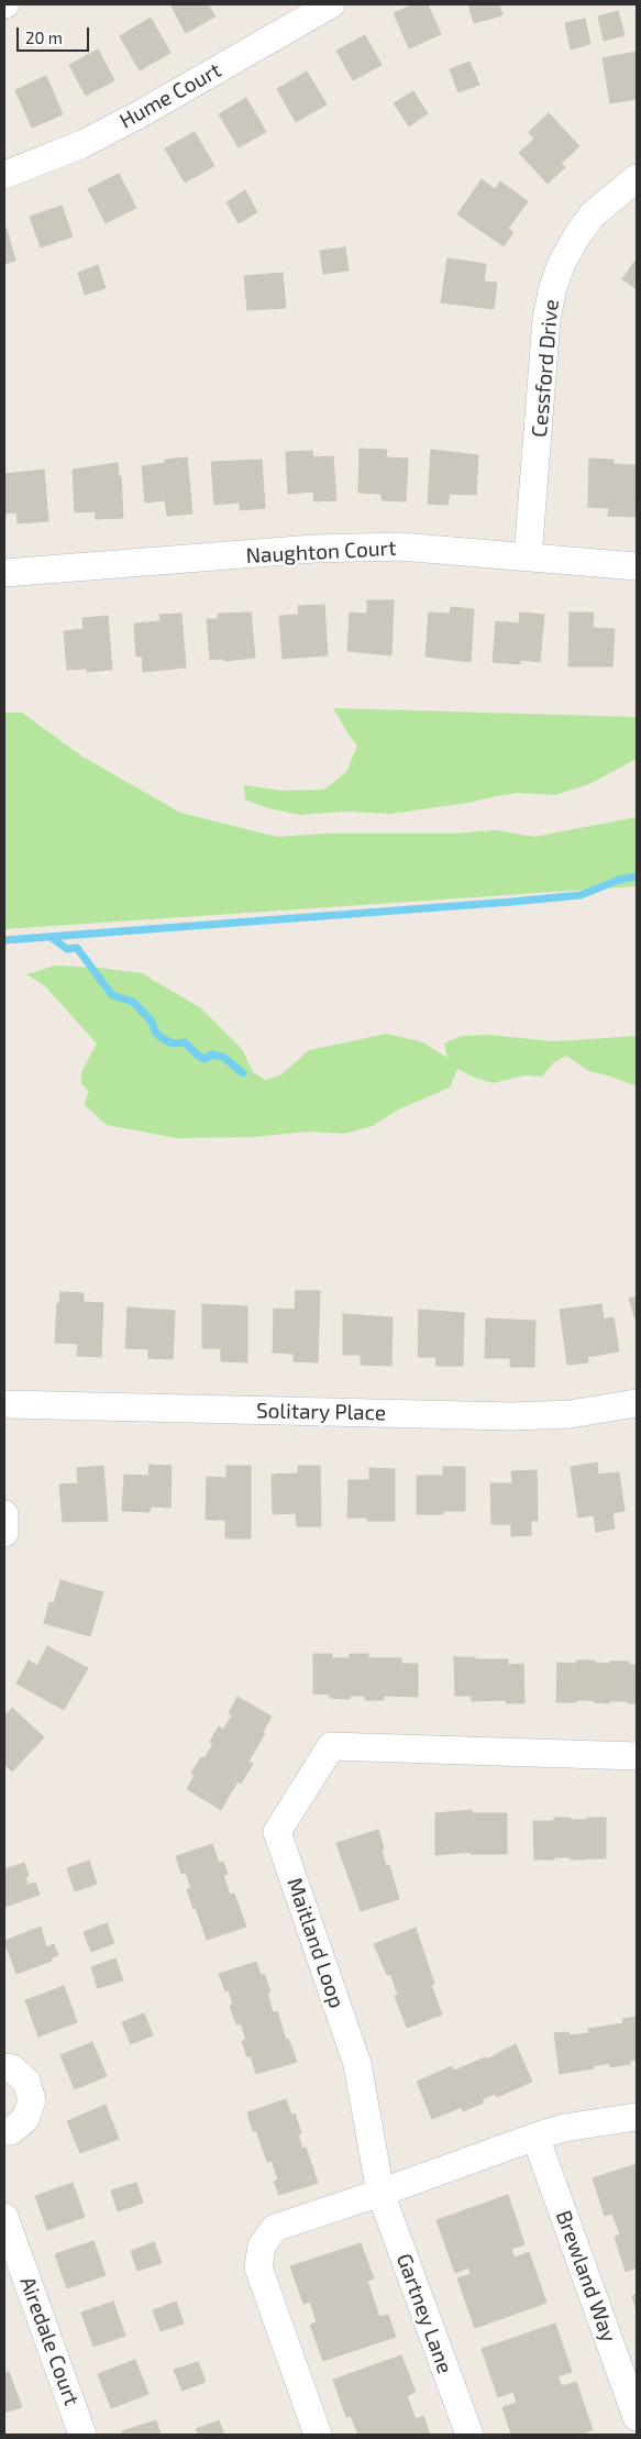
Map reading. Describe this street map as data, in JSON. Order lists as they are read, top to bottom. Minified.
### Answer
{"streets":{"street":["Hume Court","Cessford Drive","Naughton Court","Solitary Place","Maitland Loop","Brewland Way","Gartney Lane","Airedale Court"]},"crossings":[["Cessford Drive","Naughton Court"],["Maitland Loop","Gartney Lane"]],"scale_bar":"20 m"}
